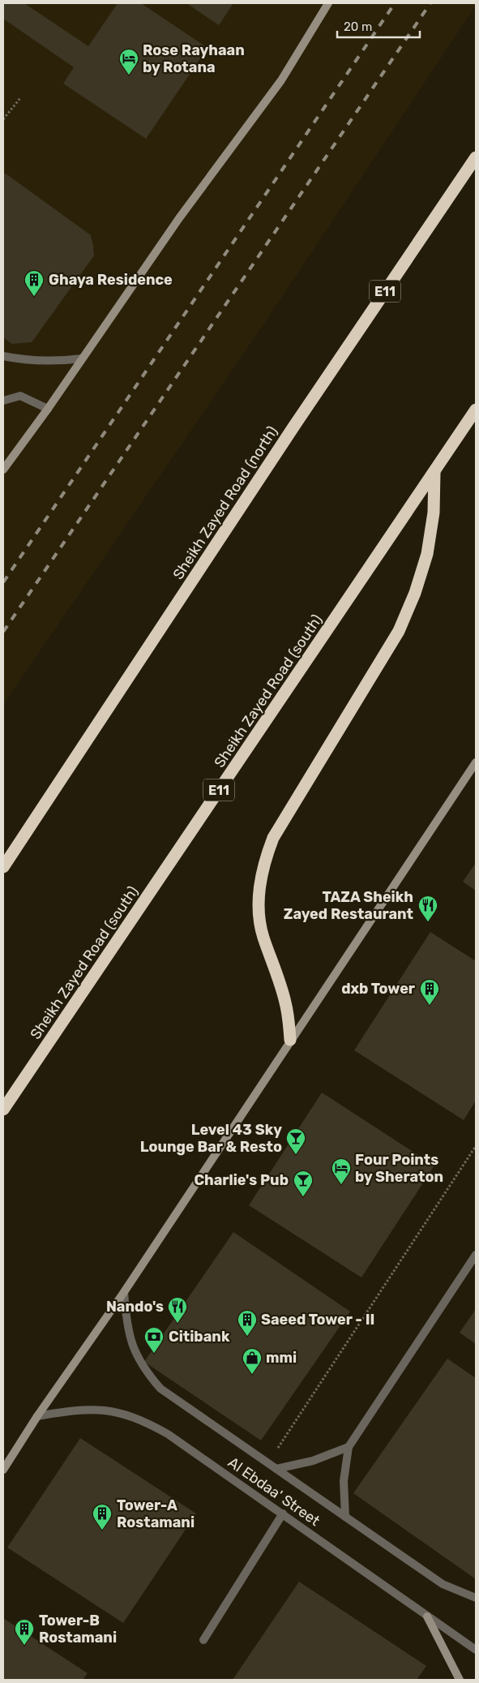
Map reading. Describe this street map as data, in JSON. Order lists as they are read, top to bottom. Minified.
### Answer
{"streets":{"highway":["E11","Sheikh Zayed Road (north)","Sheikh Zayed Road (south)"],"street":["Al Ebdaa' Street"]},"places":{"hotel":["Rose Rayhaan by Rotana","Four Points by Sheraton"],"building":["Ghaya Residence","dxb Tower","Saeed Tower - II","Tower-A Rostamani","Tower-B Rostamani"],"restaurant":["TAZA Sheikh Zayed Restaurant","Nando's"],"bar":["Level 43 Sky Lounge Bar & Resto","Charlie's Pub"],"bank":["Citibank"],"shop":["mmi"]},"scale_bar":"20 m"}
